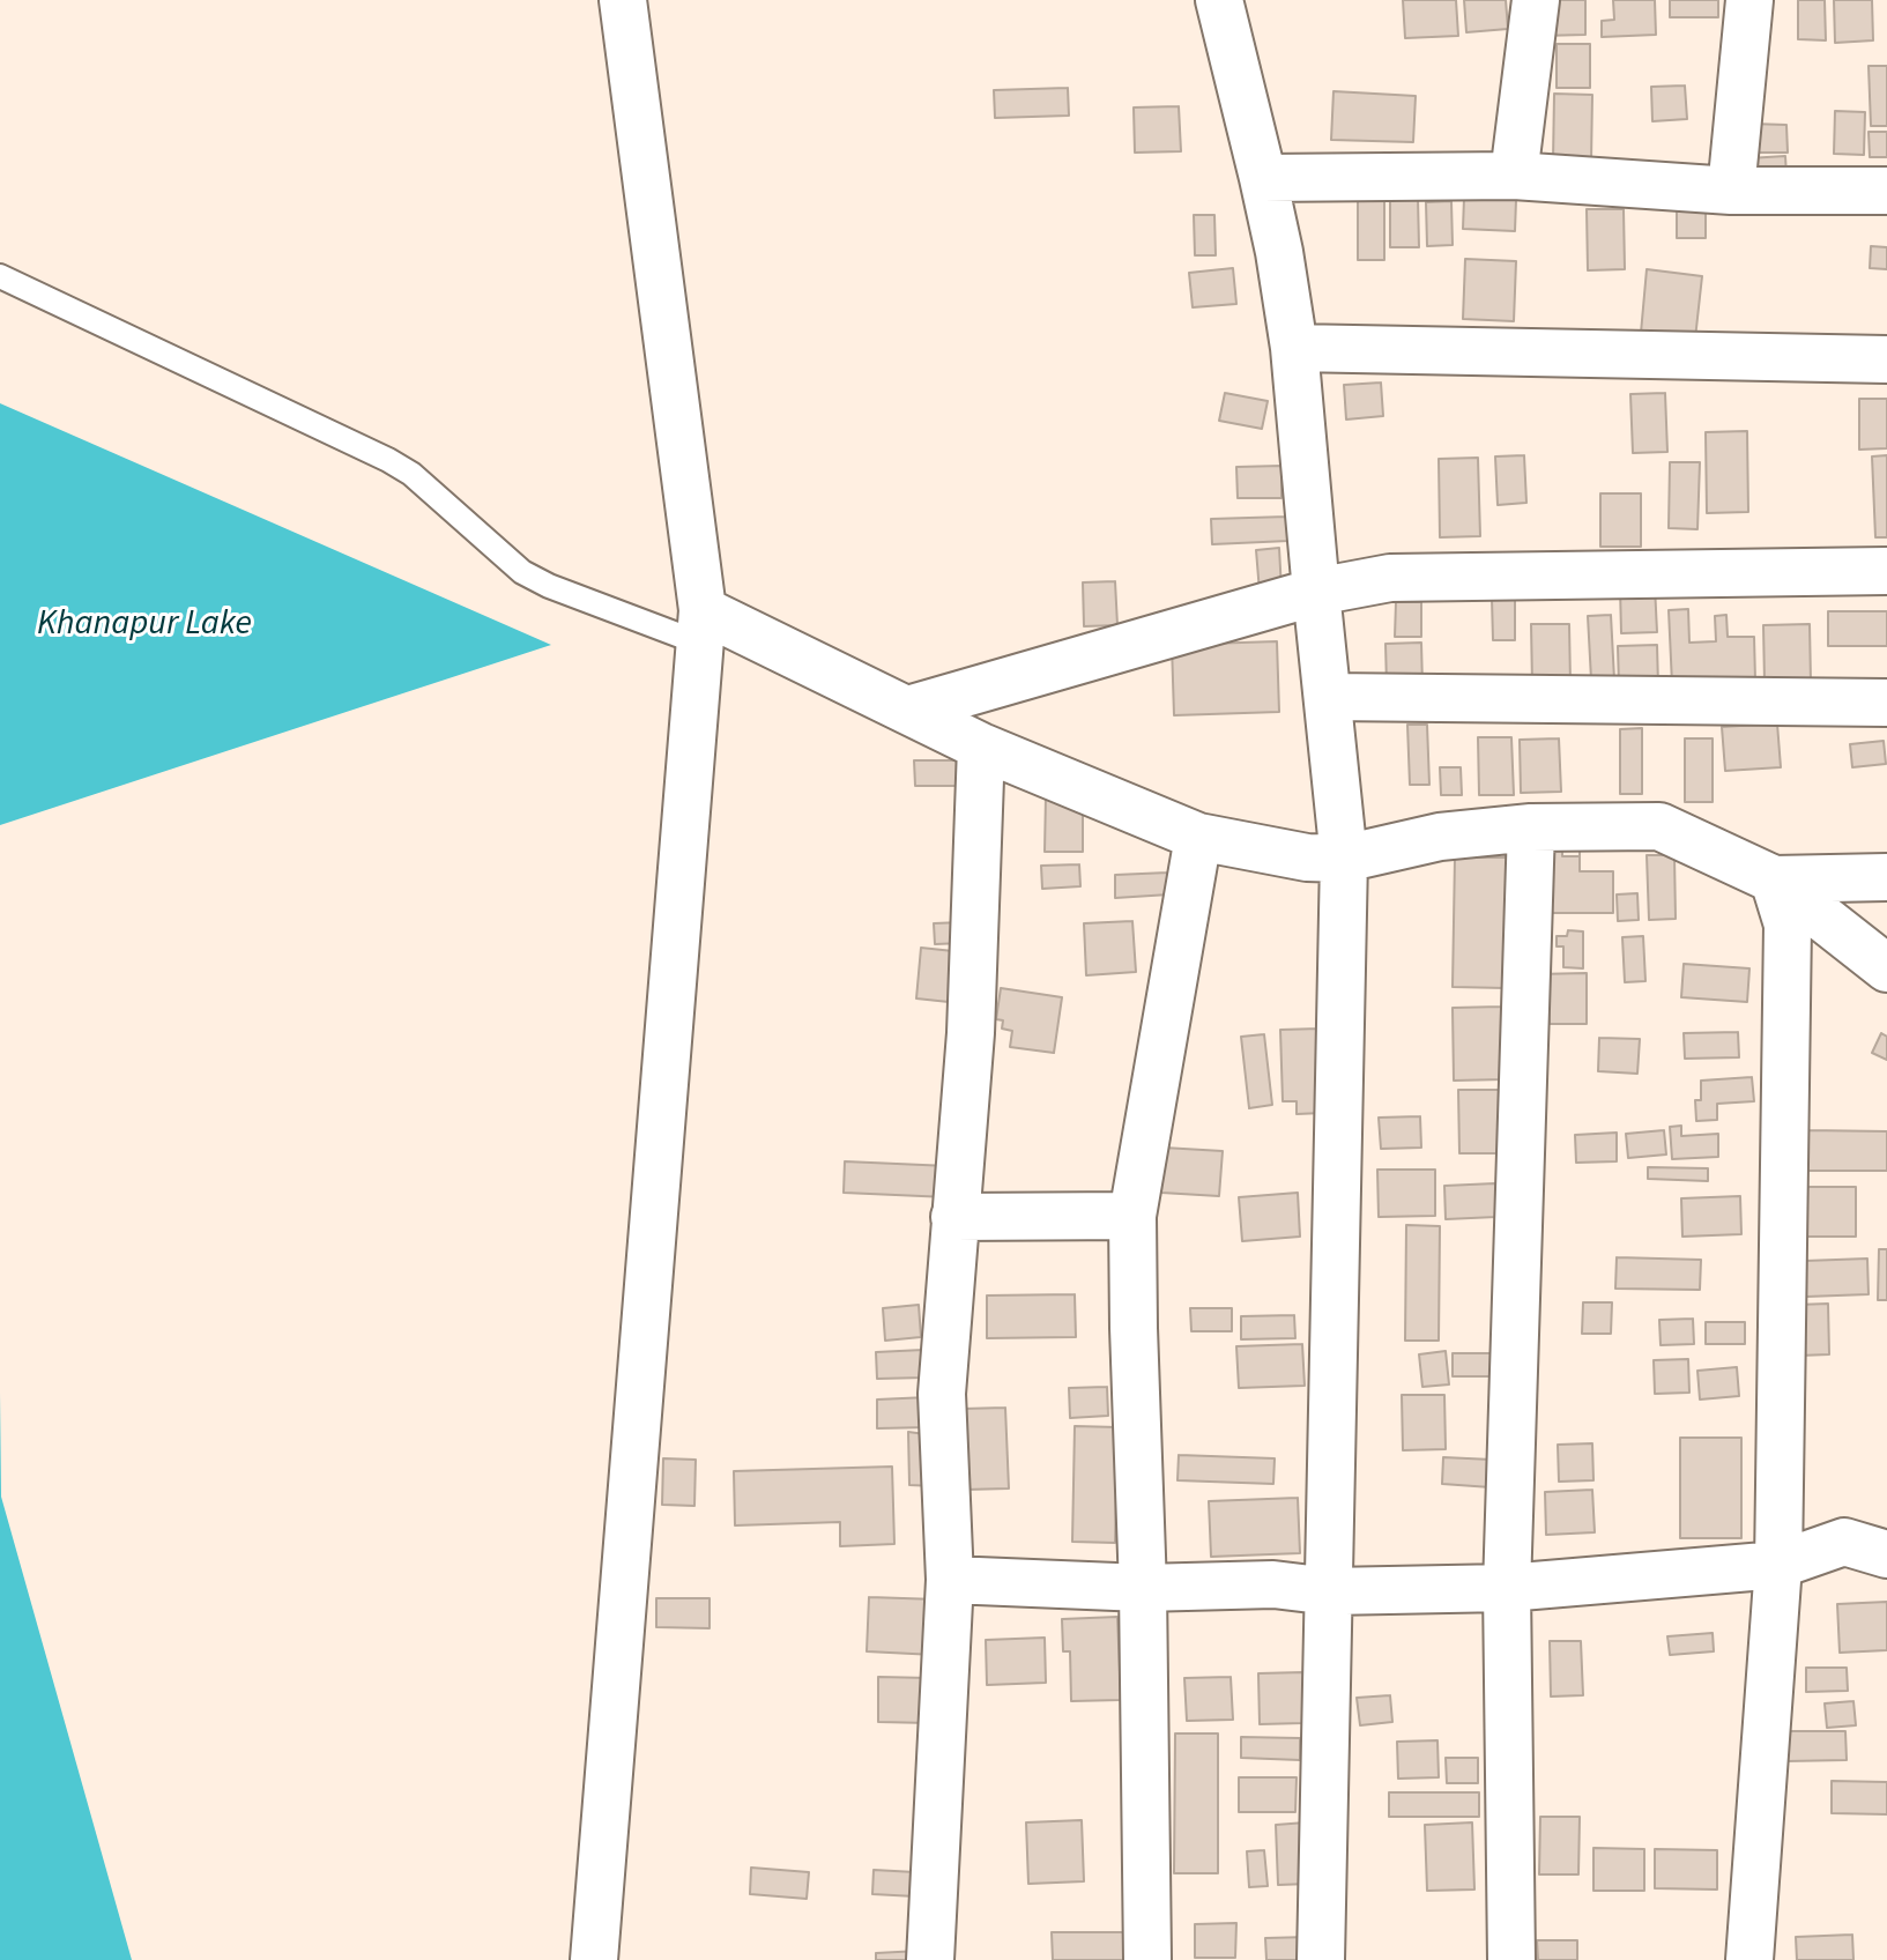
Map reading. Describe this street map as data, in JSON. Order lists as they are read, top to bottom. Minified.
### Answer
{"water":["Khanapur Lake"]}
